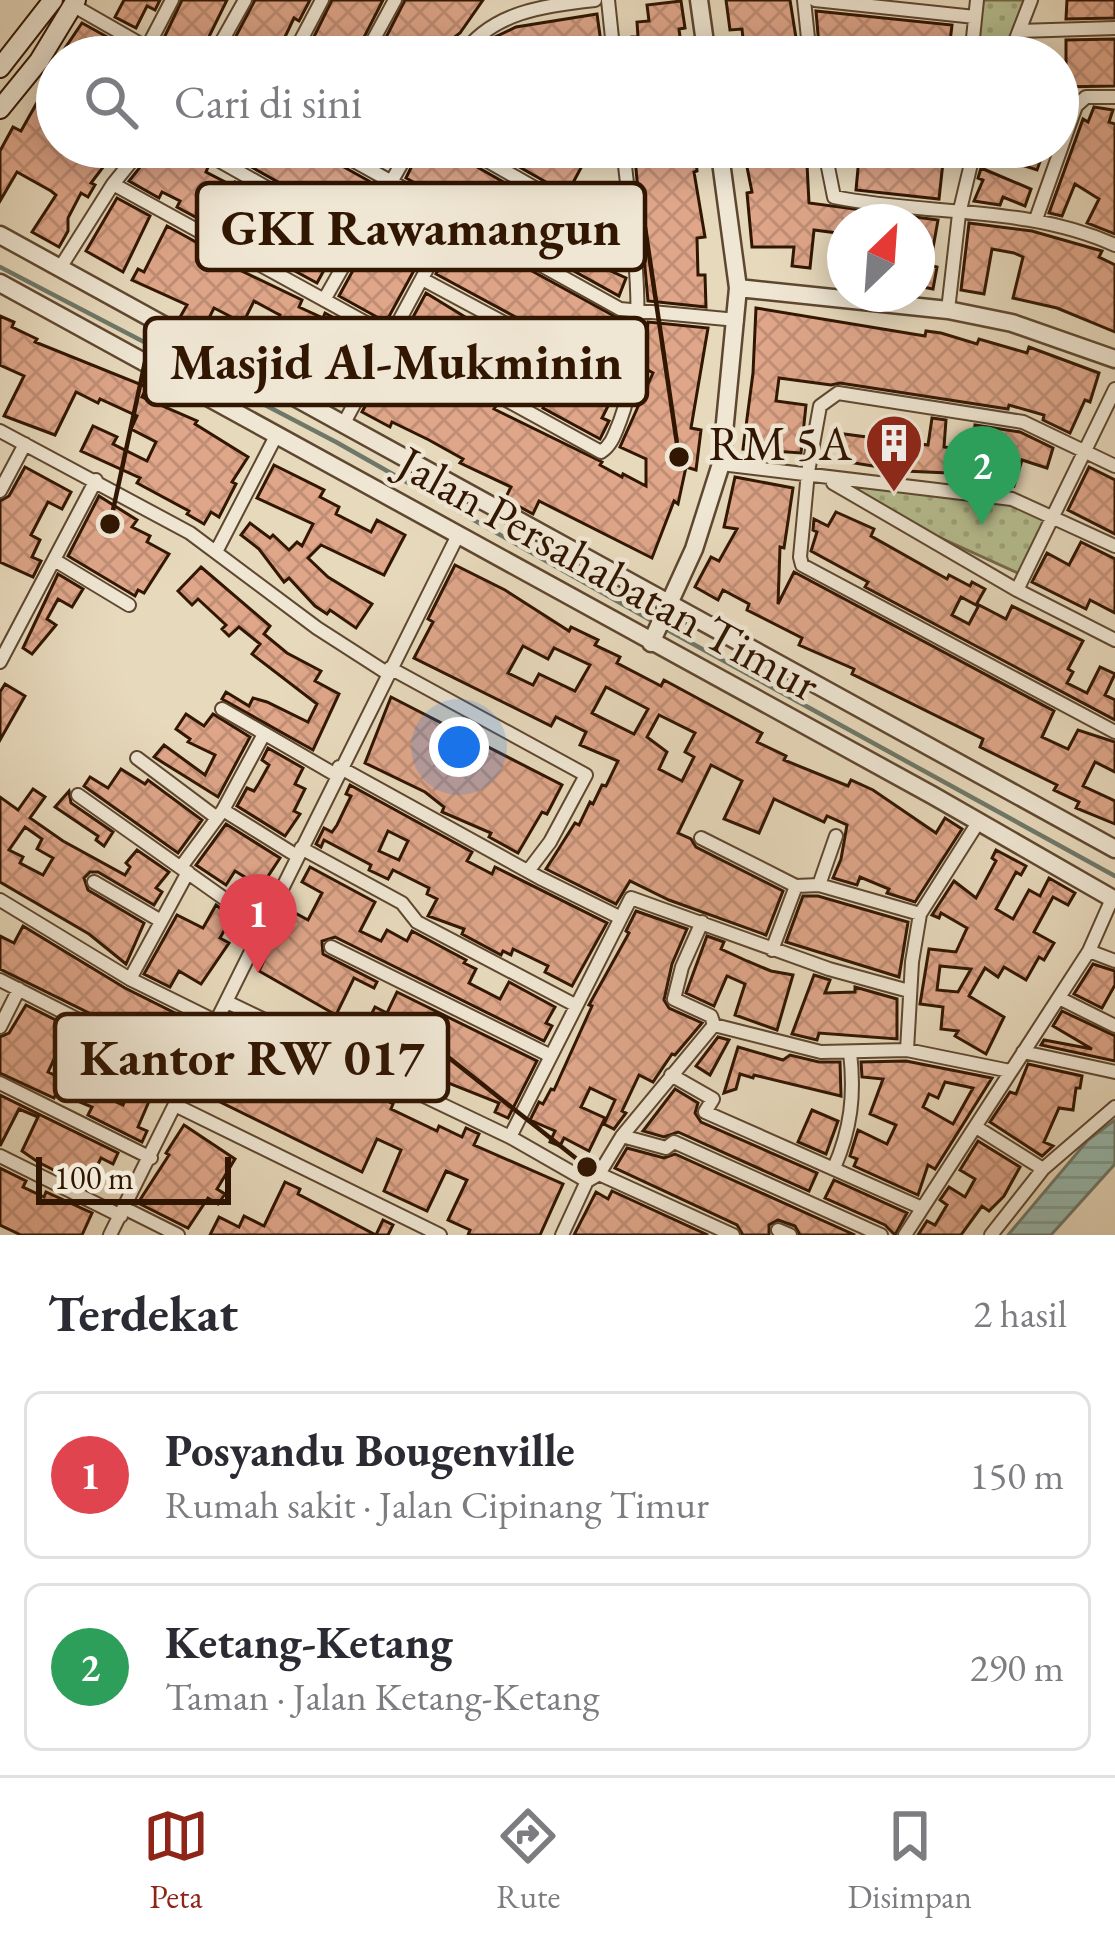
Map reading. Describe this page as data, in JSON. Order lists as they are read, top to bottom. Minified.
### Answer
{"streets":{"street":["Jalan Persahabatan Timur"]},"places":{"other":["GKI Rawamangun","Masjid Al-Mukminin","Kantor RW 017"],"building":["RM 5A"]},"scale_bar":"100 m","north":"top right","page":{"search":"Cari di sini","pins":["2","1"],"scale":"100 m","heading":["Terdekat","2 hasil"],"list":[{"mark":"1","name":"Posyandu Bougenville","note":"Rumah sakit · Jalan Cipinang Timur","value":"150 m"},{"mark":"2","name":"Ketang-Ketang","note":"Taman · Jalan Ketang-Ketang","value":"290 m"}],"nav":["Peta","Rute","Disimpan"]}}
